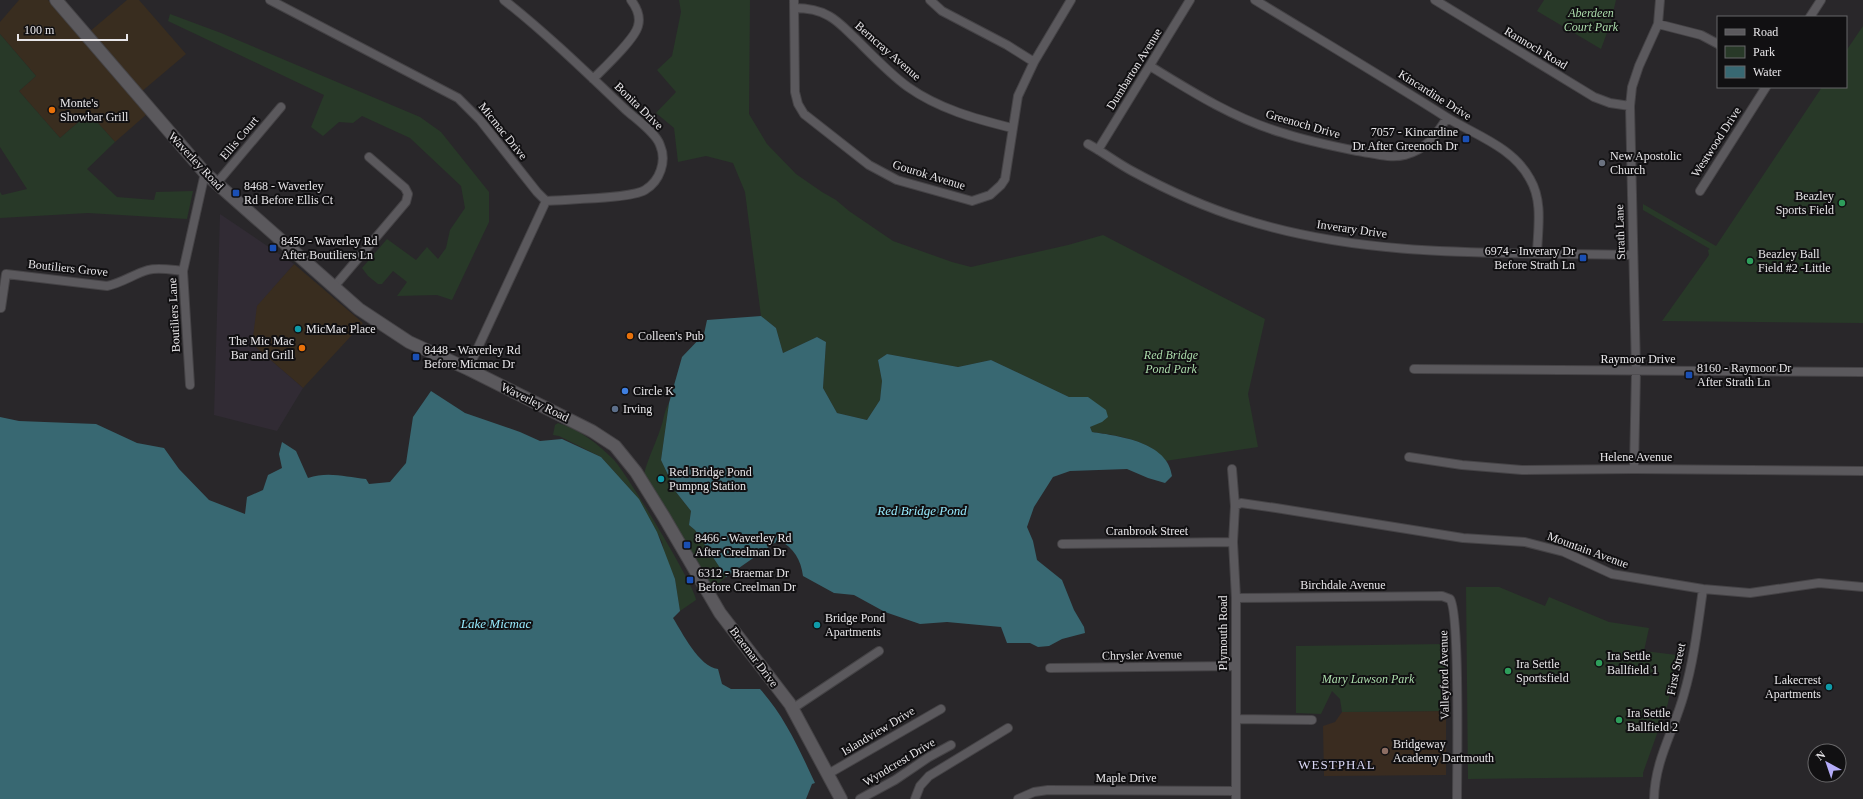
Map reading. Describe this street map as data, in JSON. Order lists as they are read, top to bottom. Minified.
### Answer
{"streets":{"main road":["Waverley Road","Braemar Drive"],"street":["Rannoch Road","Berncray Avenue","Dumbarton Avenue","Kincardine Drive","Bonita Drive","Greenoch Drive","Micmac Drive","Ellis Court","Westwood Drive","Gourok Avenue","Inverary Drive","Strath Lane","Boutiliers Grove","Boutiliers Lane","Raymoor Drive","Helene Avenue","Cranbrook Street","Mountain Avenue","Birchdale Avenue","Plymouth Road","Chrysler Avenue","First Street","Valleyford Avenue","Islandview Drive","Wyndcrest Drive","Maple Drive"]},"crossings":[["Rannoch Road","Strath Lane"],["Berncray Avenue","Gourok Avenue"],["Dumbarton Avenue","Greenoch Drive"],["Dumbarton Avenue","Inverary Drive"],["Kincardine Drive","Greenoch Drive"],["Kincardine Drive","Inverary Drive"],["Bonita Drive","Micmac Drive"],["Ellis Court","Waverley Road"],["Waverley Road","Boutiliers Lane"],["Waverley Road","Braemar Drive"],["Inverary Drive","Strath Lane"],["Strath Lane","Raymoor Drive"],["Strath Lane","Helene Avenue"],["Boutiliers Grove","Boutiliers Lane"],["Cranbrook Street","Plymouth Road"],["Mountain Avenue","Plymouth Road"],["Mountain Avenue","First Street"],["Birchdale Avenue","Plymouth Road"],["Birchdale Avenue","Valleyford Avenue"],["Plymouth Road","Chrysler Avenue"],["Plymouth Road","Maple Drive"],["Braemar Drive","Islandview Drive"]],"districts":["WESTPHAL"],"water":["Red Bridge Pond","Lake Micmac"],"parks":["Aberdeen Court Park","Red Bridge Pond Park","Mary Lawson Park"],"places":{"other":["Monte's Showbar Grill","New Apostolic Church","Beazley Sports Field","Beazley Ball Field #2 -Little","MicMac Place","Colleen's Pub","The Mic Mac Bar and Grill","Circle K","Irving","Red Bridge Pond Pumpng Station","Bridge Pond Apartments","Ira Settle Ballfield 1","Ira Settle Sportsfield","Lakecrest Apartments","Ira Settle Ballfield 2","Bridgeway Academy Dartmouth"],"transit":["7057 - Kincardine Dr After Greenoch Dr","8468 - Waverley Rd Before Ellis Ct","8450 - Waverley Rd After Boutiliers Ln","6974 - Inverary Dr Before Strath Ln","8448 - Waverley Rd Before Micmac Dr","8160 - Raymoor Dr After Strath Ln","8466 - Waverley Rd After Creelman Dr","6312 - Braemar Dr Before Creelman Dr"]},"legend":["Road","Park","Water"],"scale_bar":"100 m","north":"top left"}
